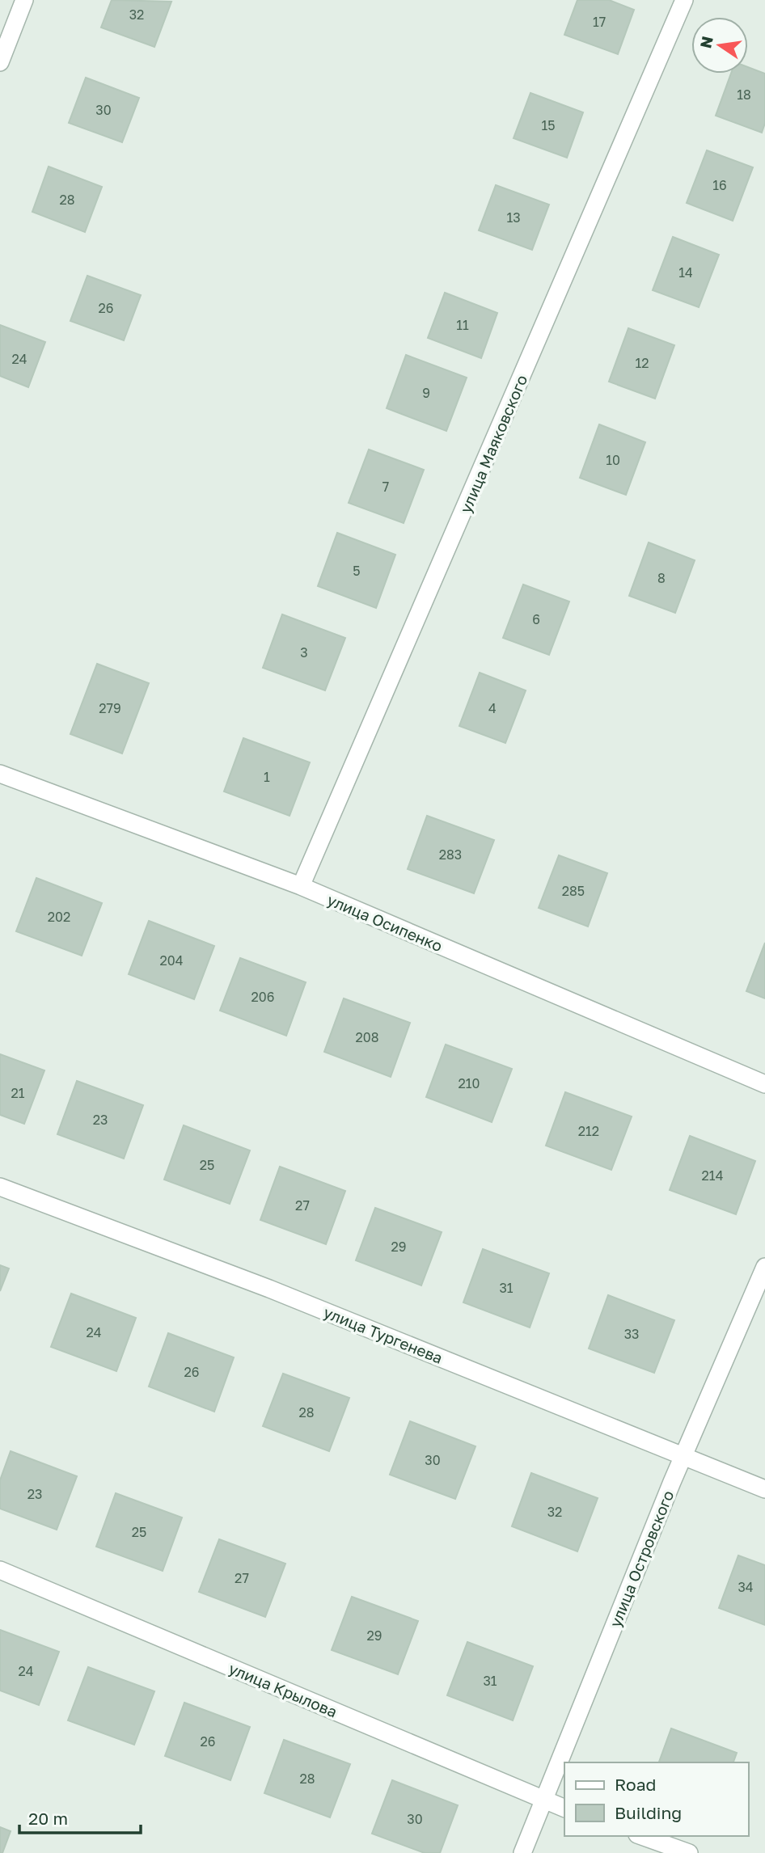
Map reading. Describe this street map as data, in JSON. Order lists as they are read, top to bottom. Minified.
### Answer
{"streets":{"street":["улица Маяковского","улица Осипенко","улица Тургенева","улица Островского","улица Крылова"]},"crossings":[["улица Маяковского","улица Осипенко"],["улица Тургенева","улица Островского"],["улица Островского","улица Крылова"]],"house_numbers":["32","17","18","30","15","16","28","13","14","26","11","24","12","9","10","7","5","8","6","3","279","4","1","283","285","202","204","206","208","210","21","23","212","25","214","27","29","31","24","33","26","28","30","23","32","25","27","34","29","24","31","26","28","30"],"legend":["Road","Building"],"scale_bar":"20 m","north":"left"}
